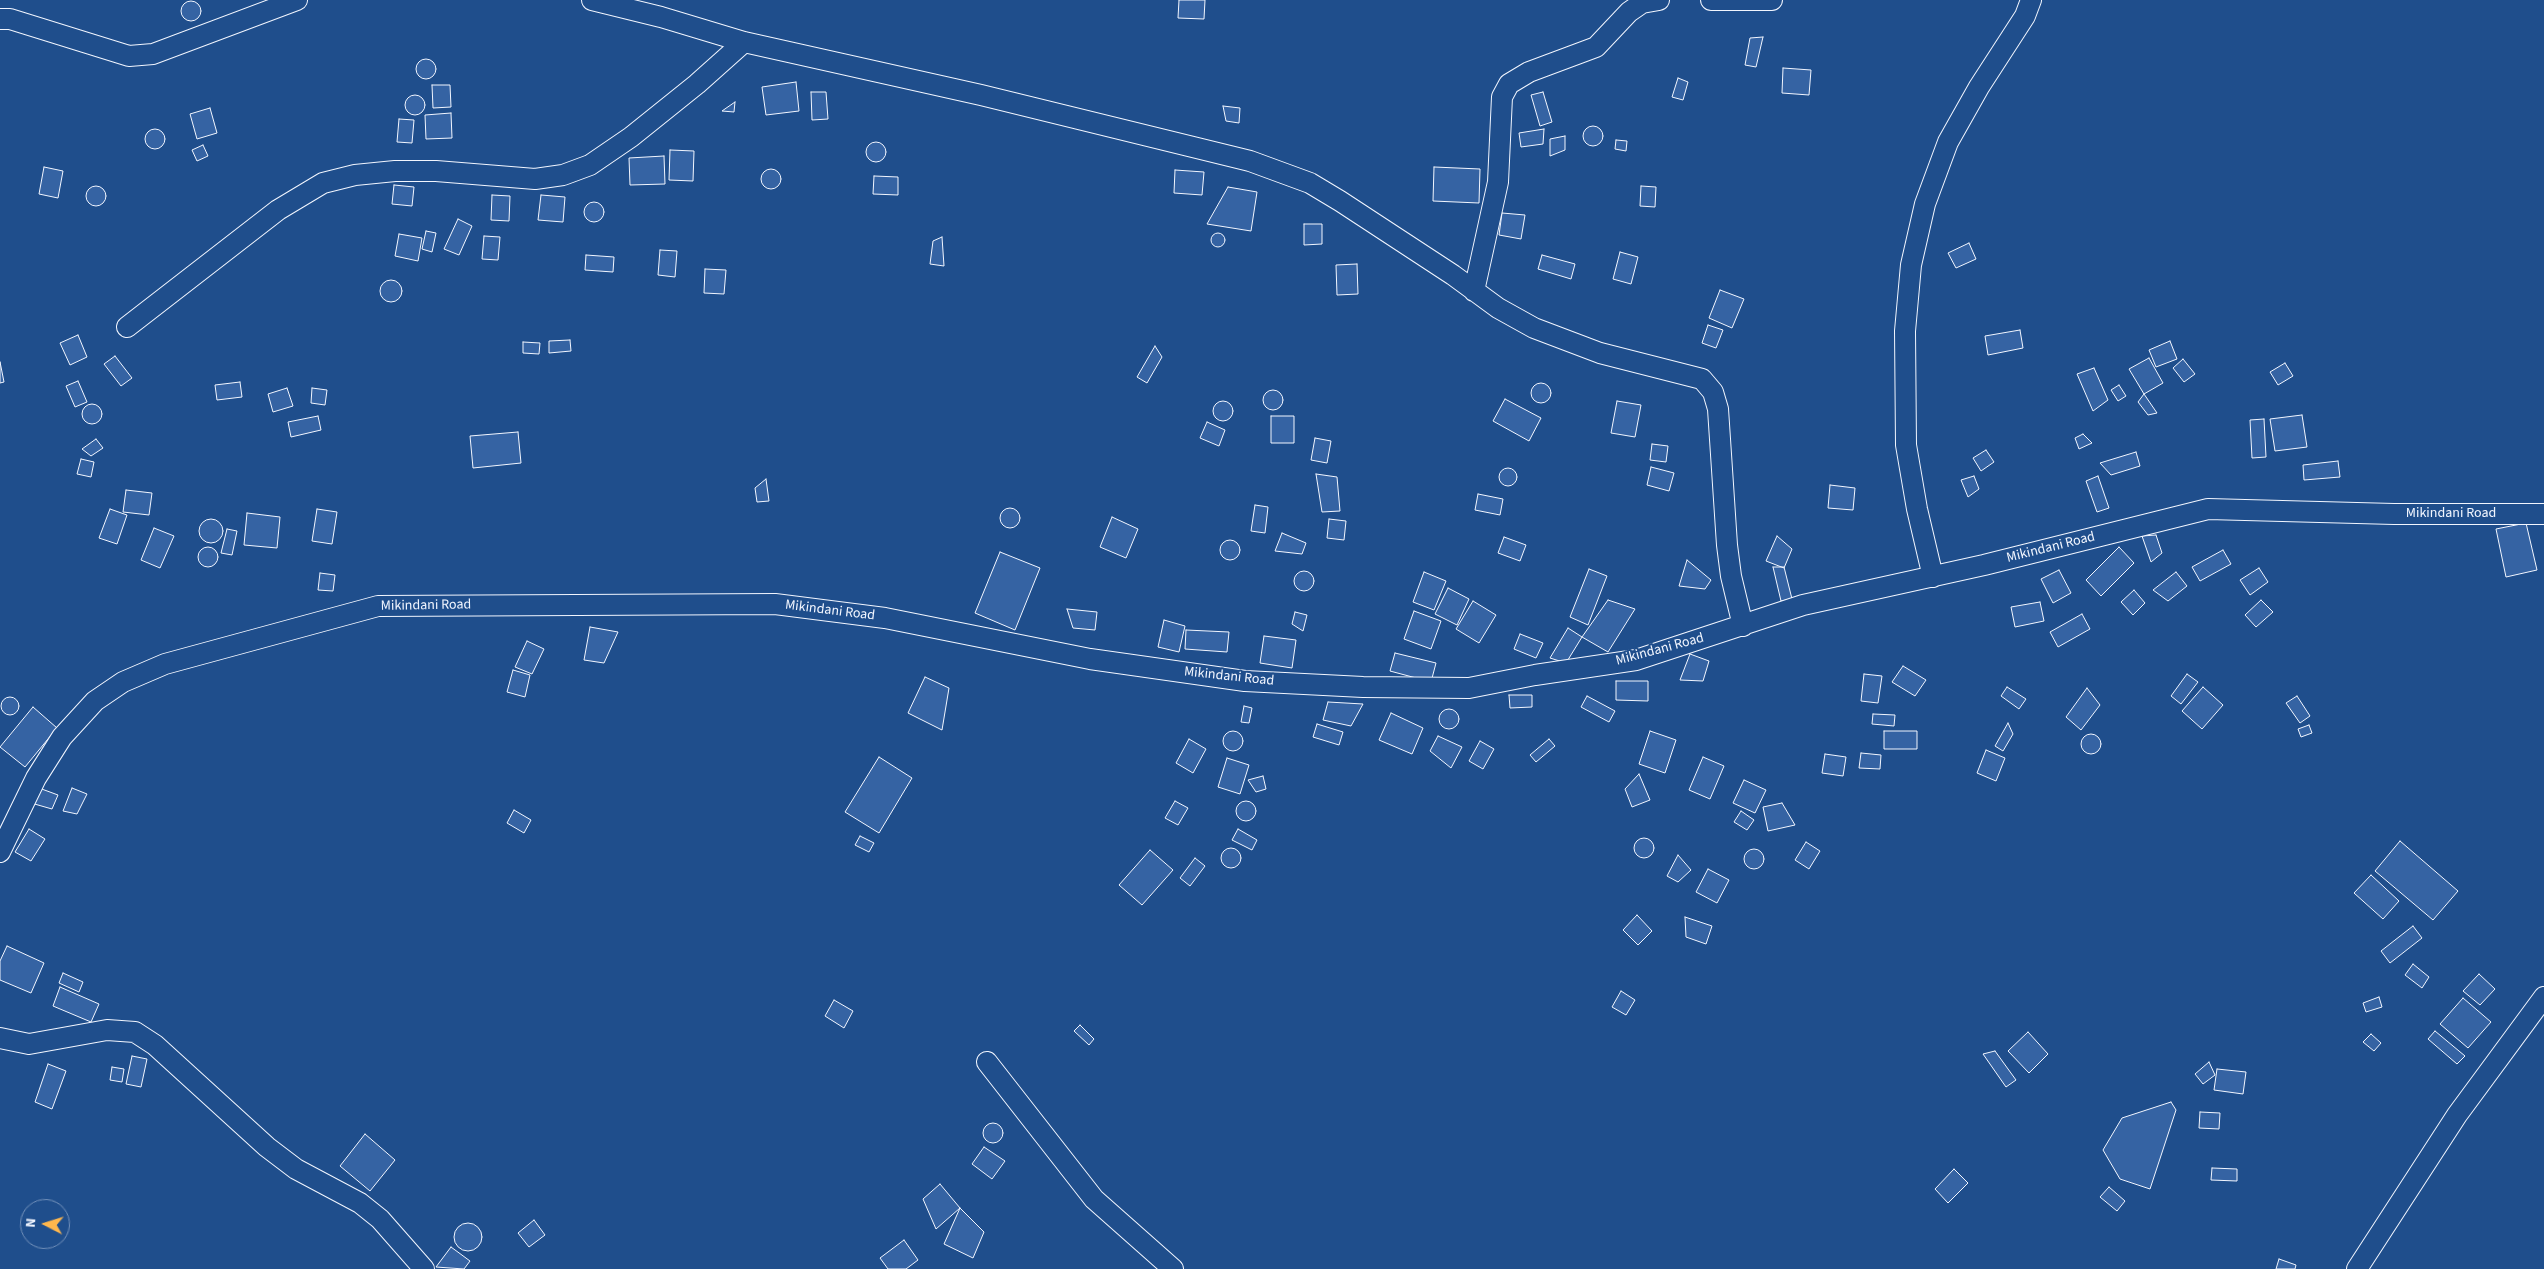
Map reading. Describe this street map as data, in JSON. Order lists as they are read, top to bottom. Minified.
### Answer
{"streets":{"street":["Mikindani Road"]},"north":"left"}
